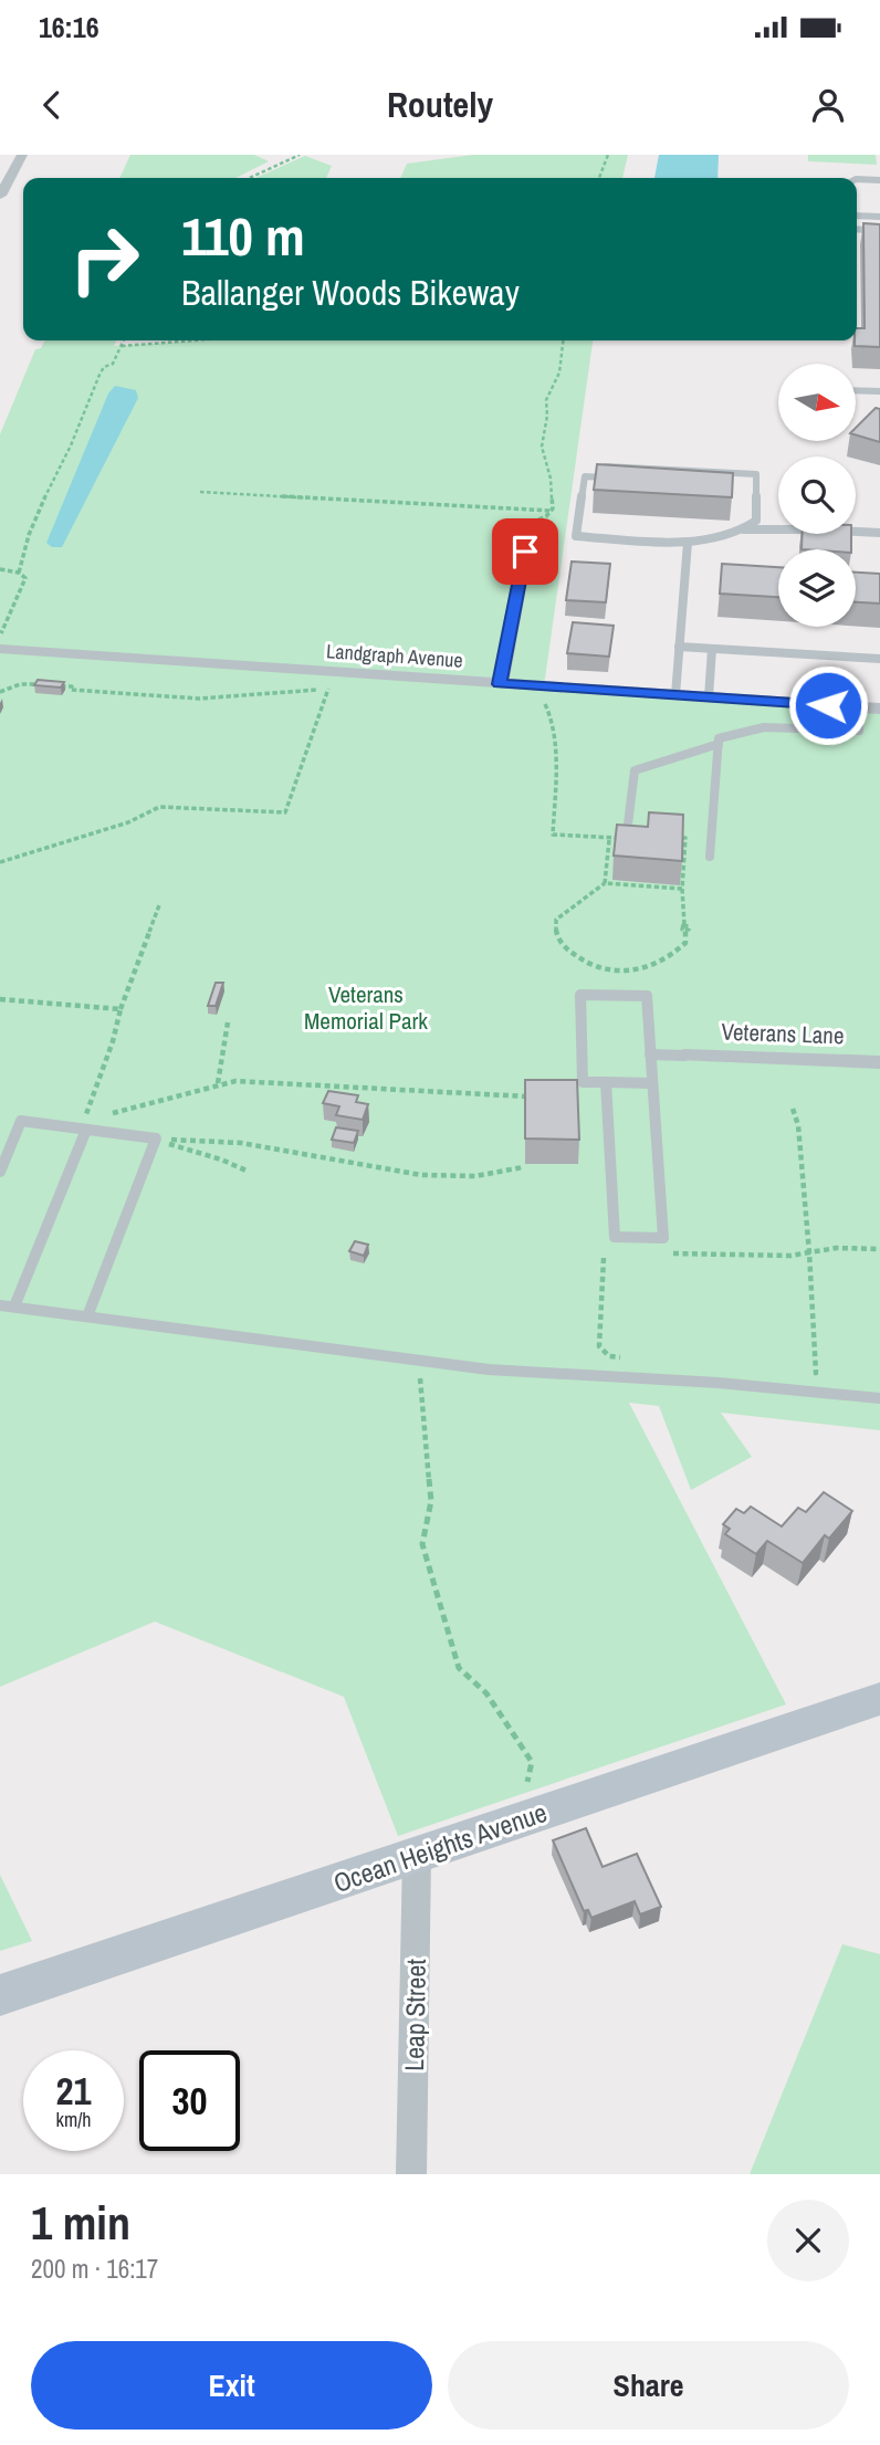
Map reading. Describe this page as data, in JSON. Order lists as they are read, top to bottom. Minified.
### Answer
{"streets":{"main road":["Ocean Heights Avenue"],"street":["Landgraph Avenue","Veterans Lane","Leap Street"]},"crossings":[["Ocean Heights Avenue","Leap Street"]],"parks":["Veterans Memorial Park"],"north":"right","page":{"status":"16:16","header":"Routely","turn":["110 m","Ballanger Woods Bikeway"],"speed":"21 km/h","limit":"30","heading":["1 min","200 m · 16:17"],"buttons":["Exit","Share"]}}
